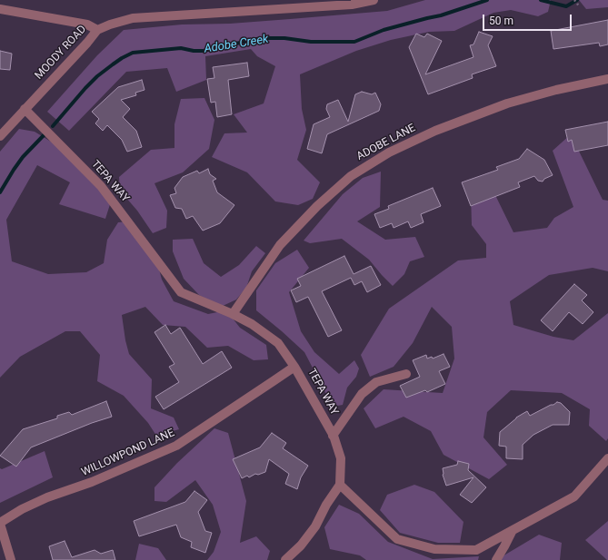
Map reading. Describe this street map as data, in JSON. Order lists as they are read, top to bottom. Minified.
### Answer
{"streets":{"street":["MOODY ROAD","ADOBE LANE","TEPA WAY","WILLOWPOND LANE"]},"crossings":[["MOODY ROAD","TEPA WAY"],["ADOBE LANE","TEPA WAY"],["TEPA WAY","WILLOWPOND LANE"]],"water":["Adobe Creek"],"scale_bar":"50 m"}
